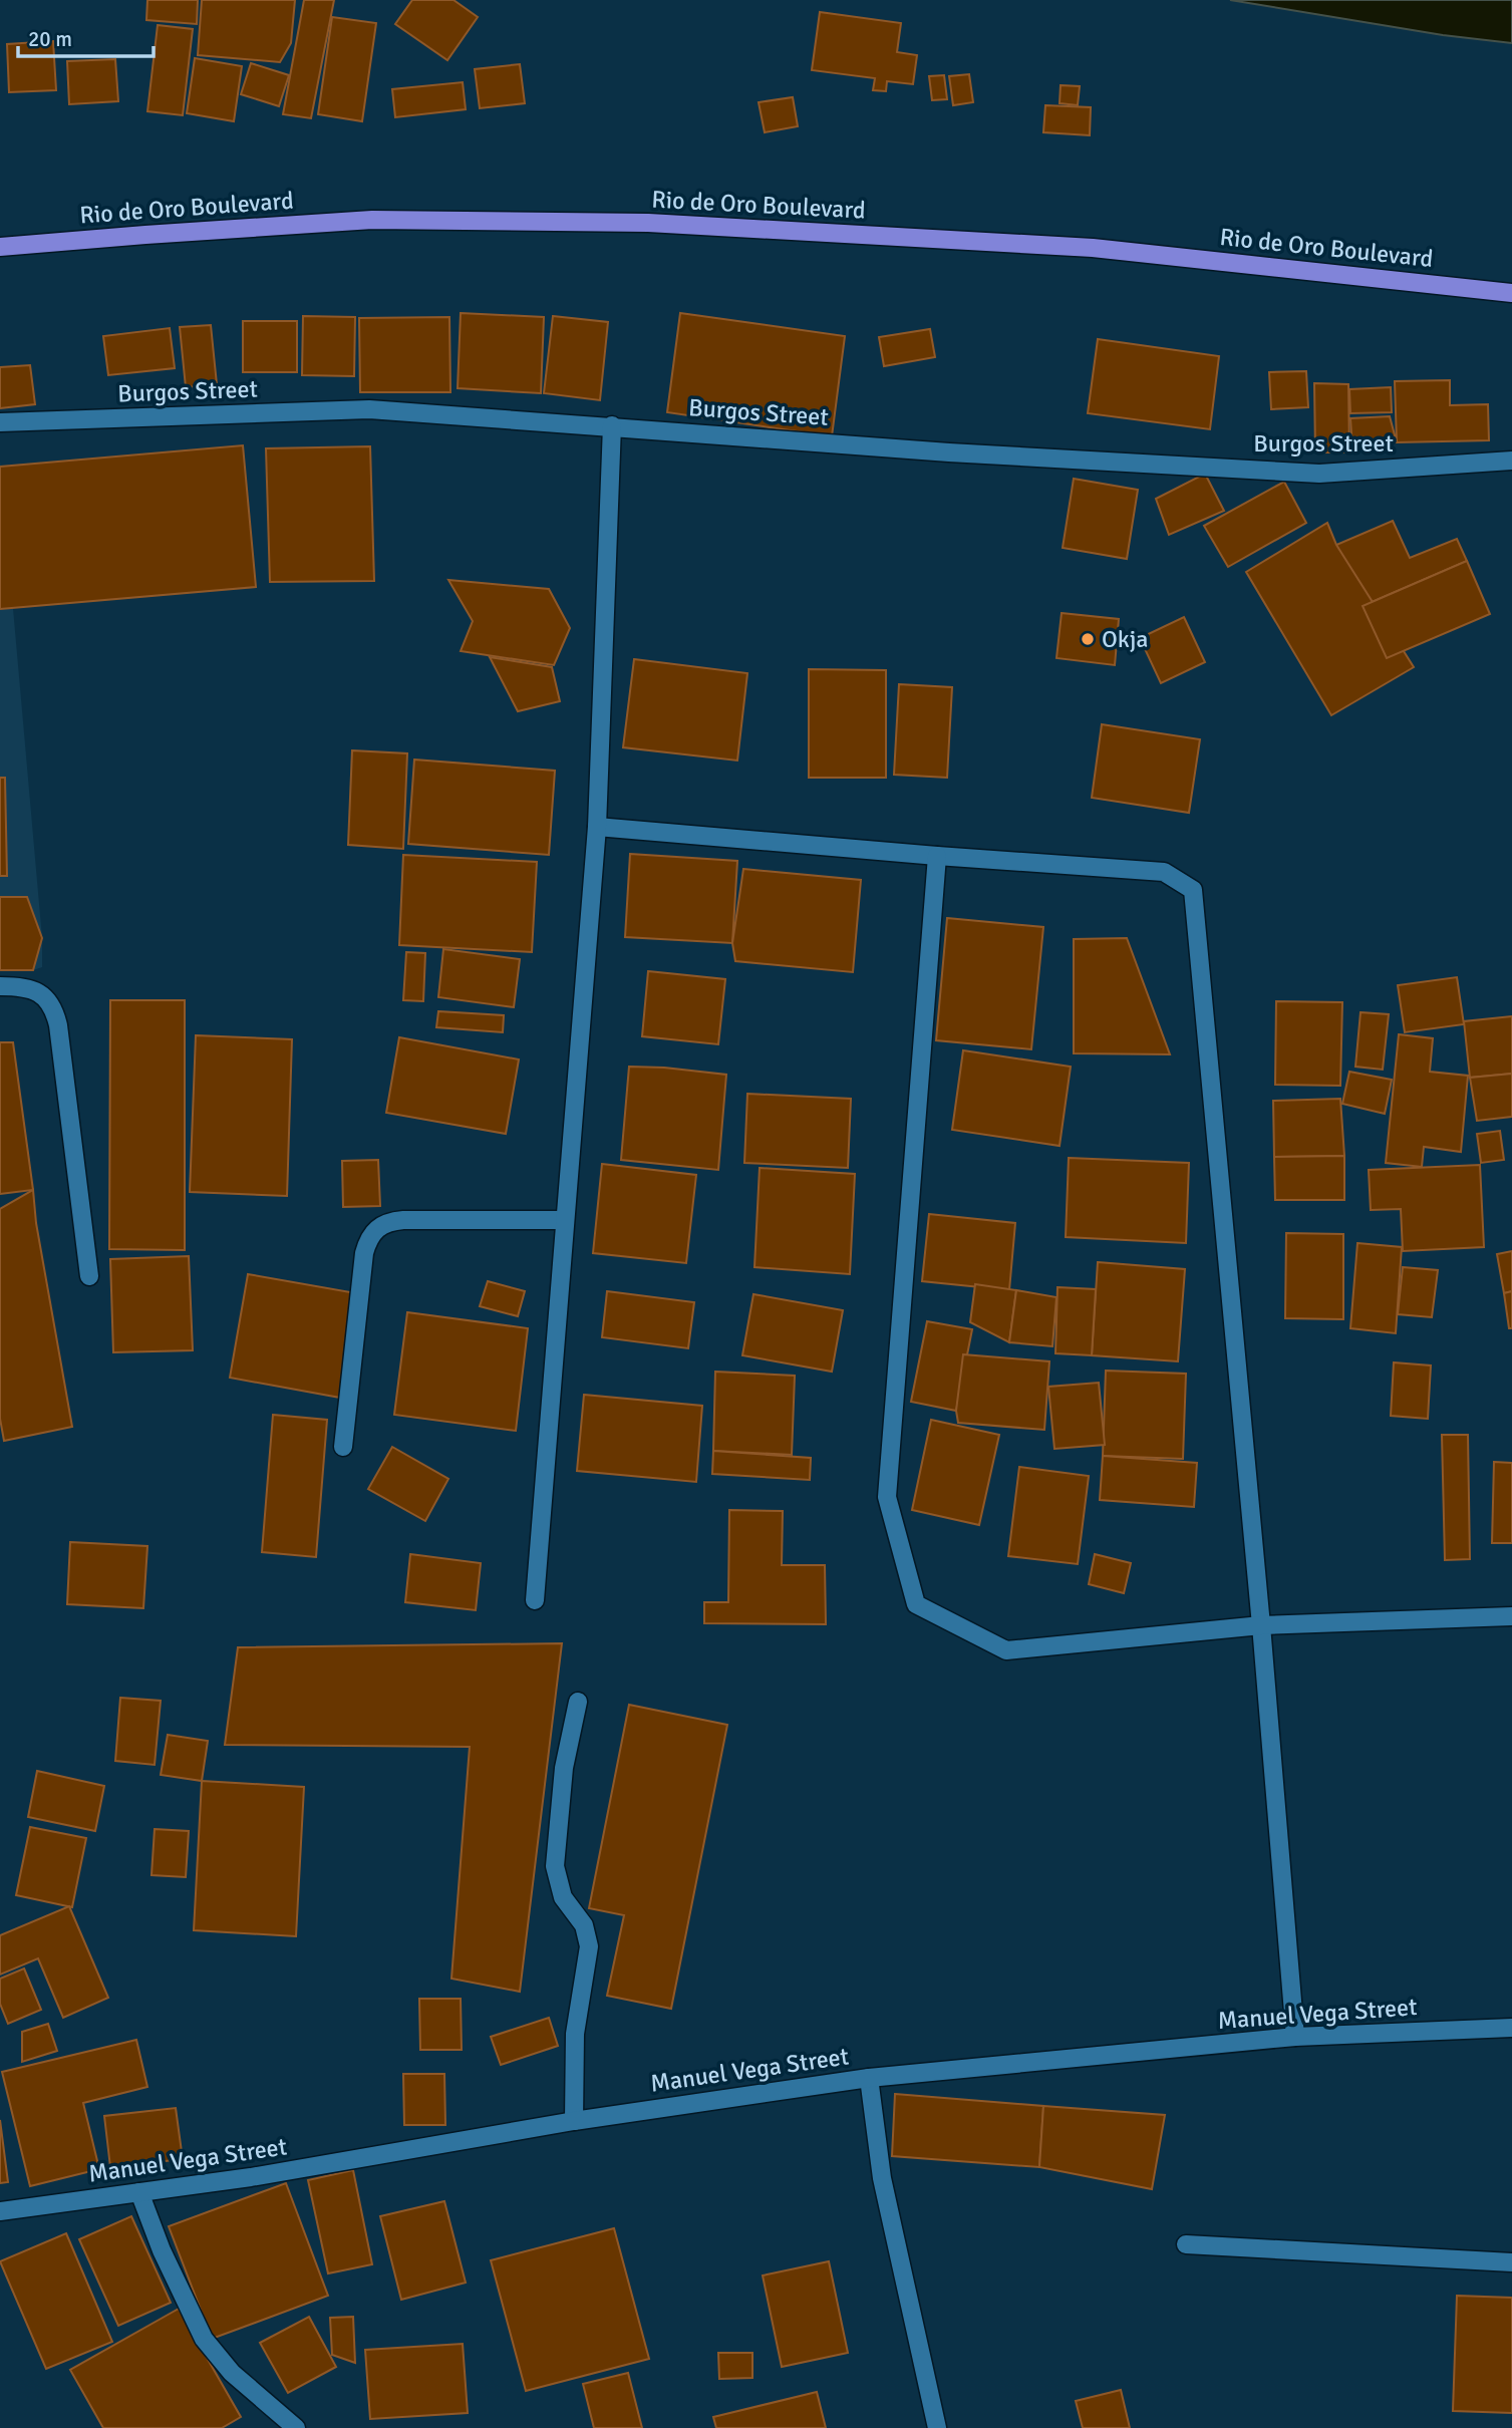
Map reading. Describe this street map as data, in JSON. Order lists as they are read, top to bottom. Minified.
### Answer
{"streets":{"main road":["Rio de Oro Boulevard"],"street":["Burgos Street","Manuel Vega Street"]},"places":["Okja"],"scale_bar":"20 m"}
